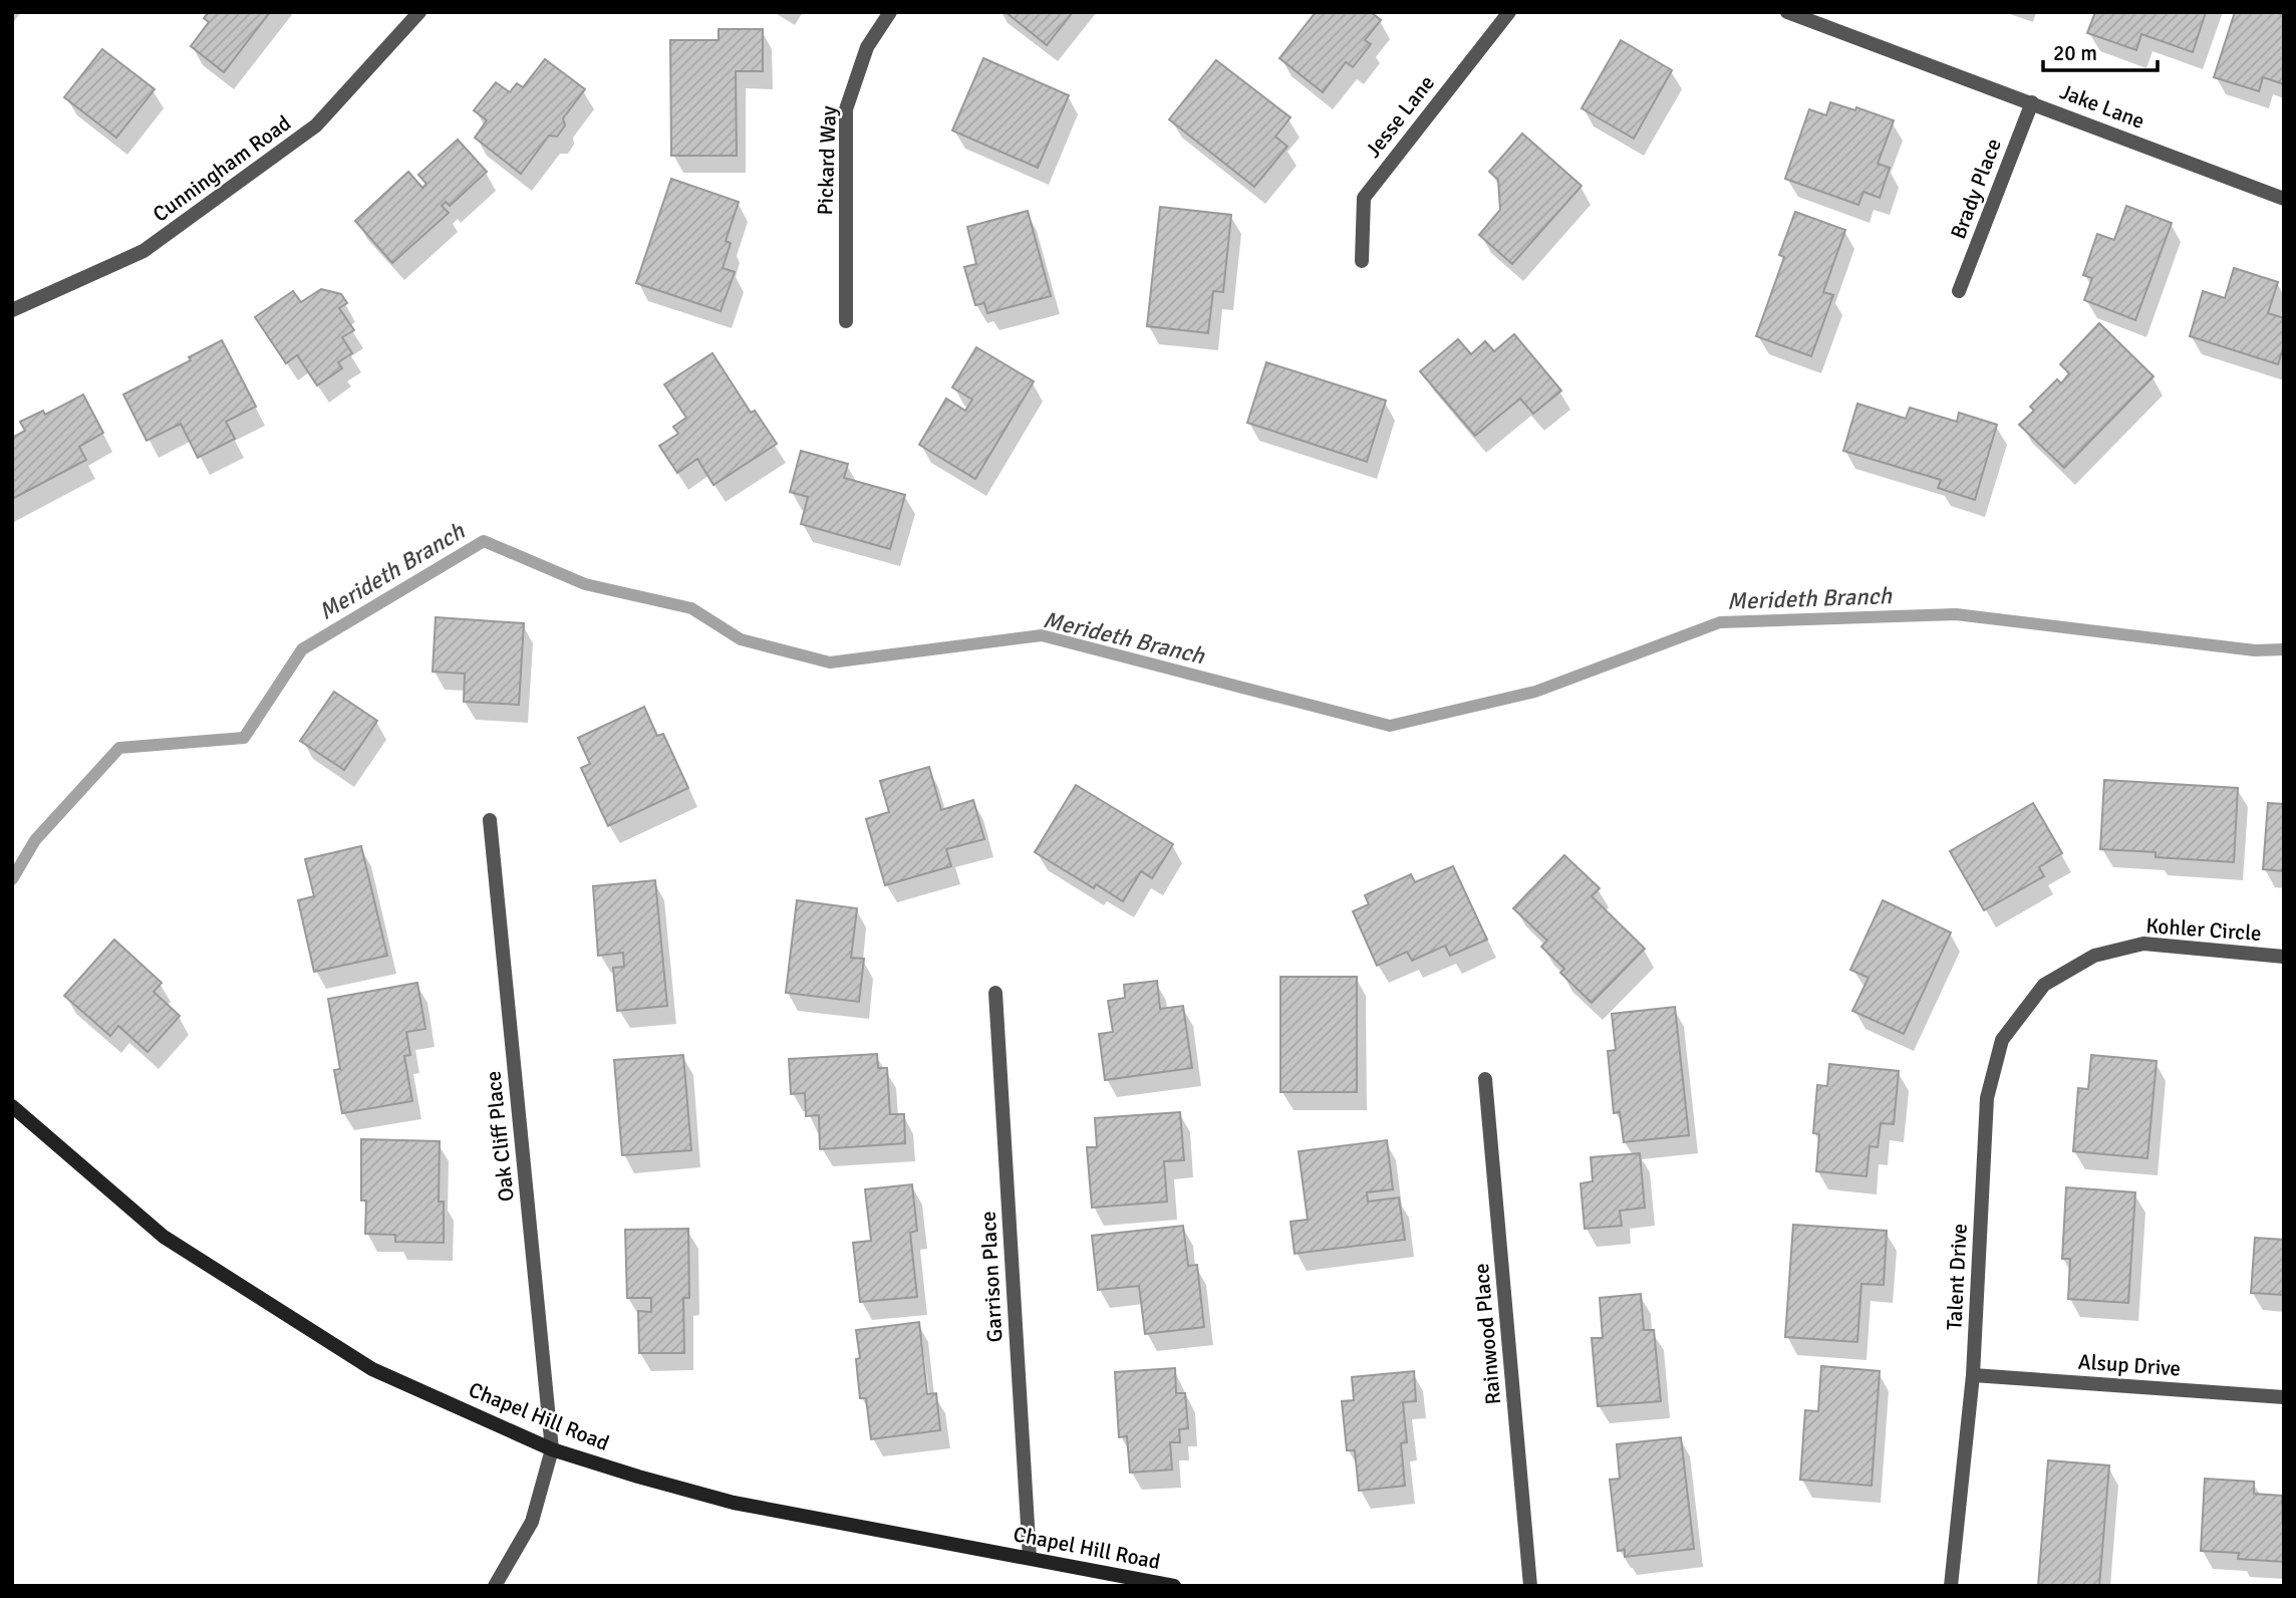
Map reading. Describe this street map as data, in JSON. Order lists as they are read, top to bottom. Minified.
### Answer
{"streets":{"street":["Jake Lane","Jesse Lane","Pickard Way","Cunningham Road","Brady Place","Kohler Circle","Oak Cliff Place","Garrison Place","Talent Drive","Rainwood Place","Alsup Drive","Chapel Hill Road"]},"crossings":[["Jake Lane","Brady Place"],["Kohler Circle","Talent Drive"],["Oak Cliff Place","Chapel Hill Road"],["Garrison Place","Chapel Hill Road"],["Talent Drive","Alsup Drive"]],"water":["Merideth Branch"],"scale_bar":"20 m"}
